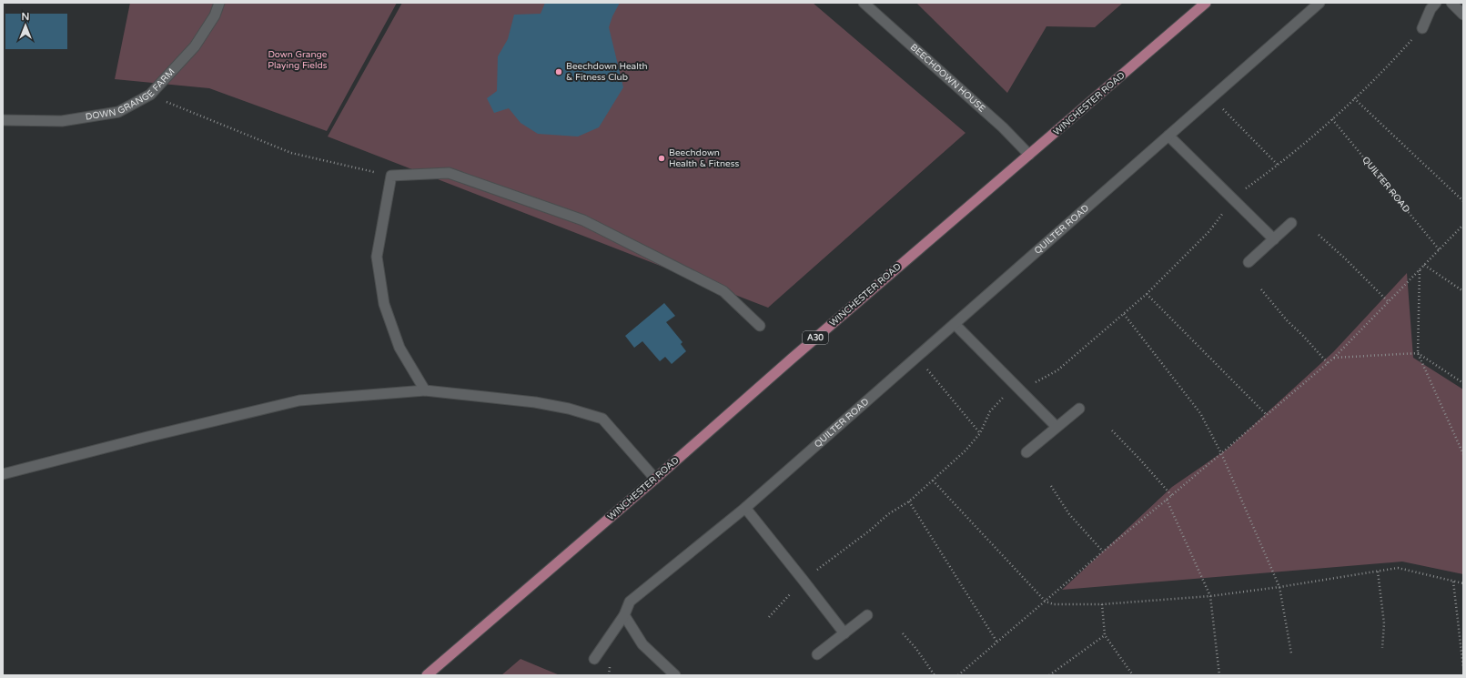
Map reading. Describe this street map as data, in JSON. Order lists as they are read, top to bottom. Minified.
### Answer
{"streets":{"main road":["WINCHESTER ROAD","A30"],"street":["BEECHDOWN HOUSE","DOWN GRANGE FARM","QUILTER ROAD"]},"crossings":[["BEECHDOWN HOUSE","WINCHESTER ROAD"]],"parks":["Down Grange Playing Fields"],"places":["Beechdown Health & Fitness Club","Beechdown Health & Fitness"],"north":"top"}
